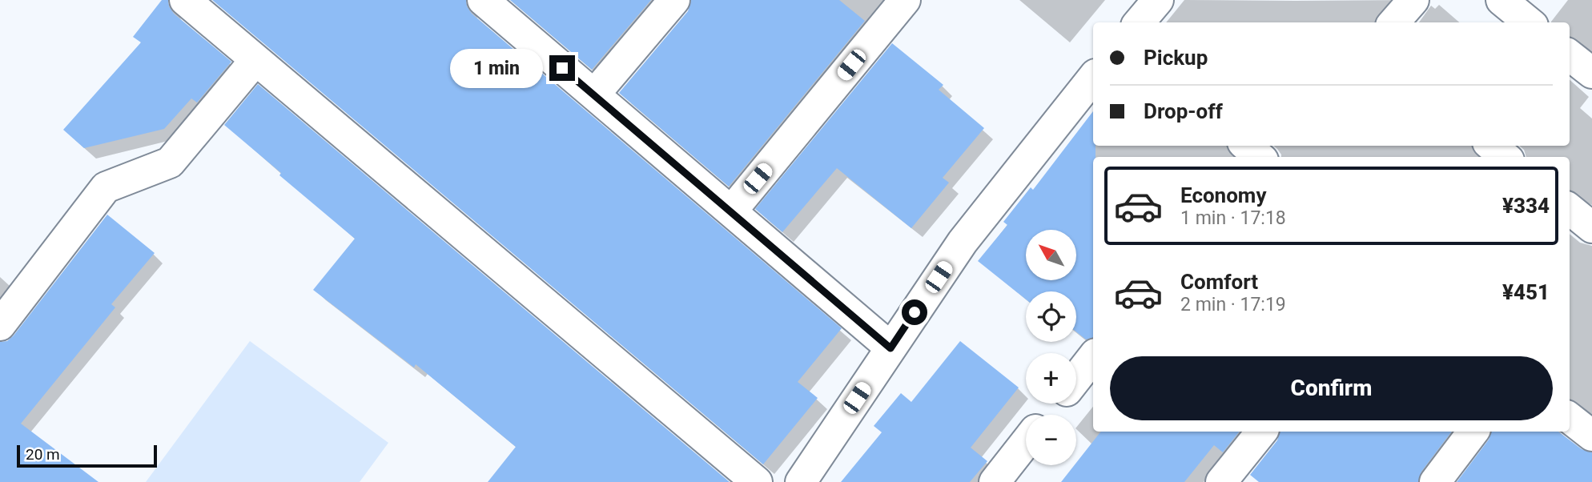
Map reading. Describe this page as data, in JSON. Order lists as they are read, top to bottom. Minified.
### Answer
{"scale_bar":"20 m","north":"top left","page":{"banner":["Pickup","Drop-off"],"bubble":"1 min","list":[{"name":"Economy","note":"1 min · 17:18","value":"¥334"},{"name":"Comfort","note":"2 min · 17:19","value":"¥451"}],"map_buttons":["+","−"],"buttons":"Confirm","scale":"20 m"}}
